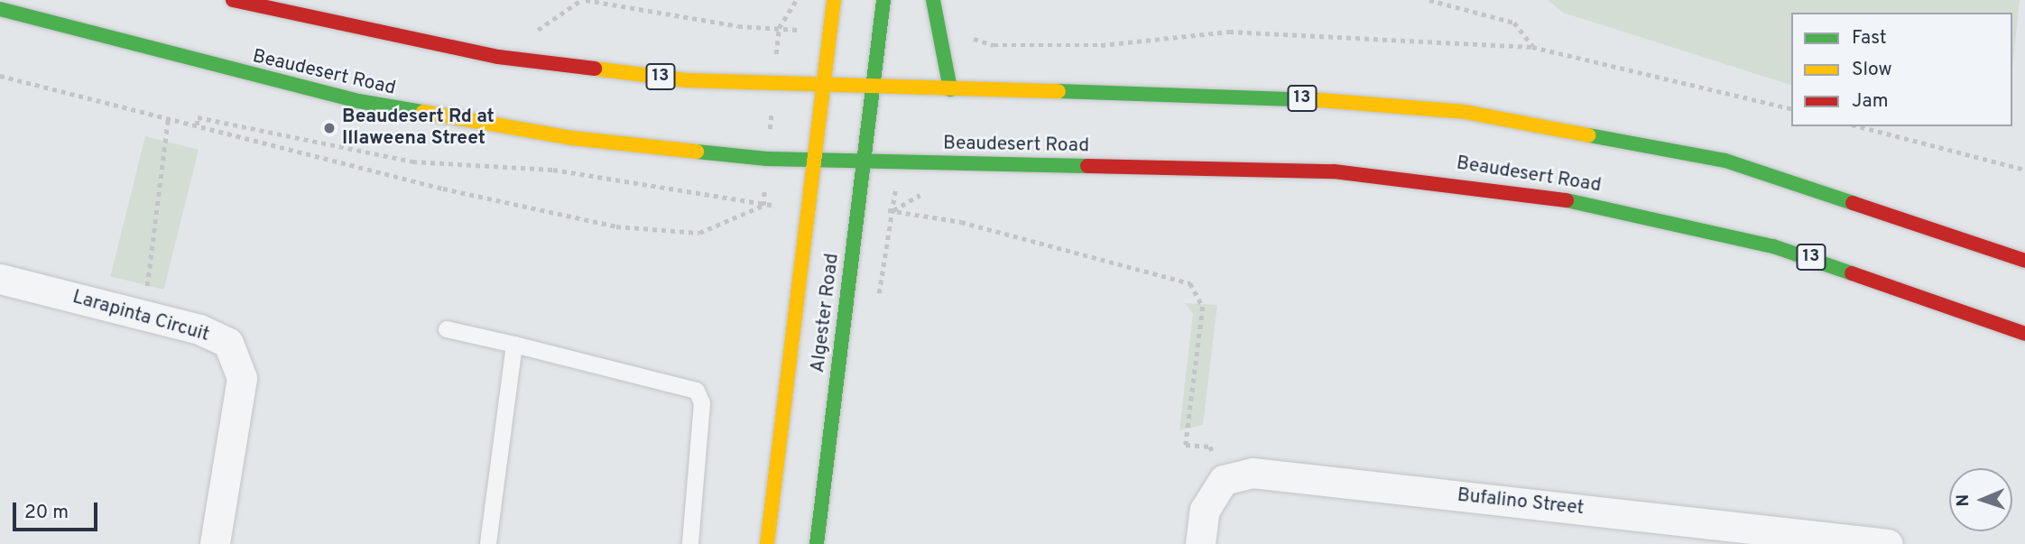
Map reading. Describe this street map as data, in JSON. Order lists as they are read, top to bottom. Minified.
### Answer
{"streets":{"main road":["Beaudesert Road","13","Algester Road"],"street":["Larapinta Circuit","Bufalino Street"]},"crossings":[["Beaudesert Road","Algester Road"],["13","Algester Road"]],"places":["Beaudesert Rd at Illaweena Street"],"legend":["Fast","Slow","Jam"],"scale_bar":"20 m","north":"left"}
